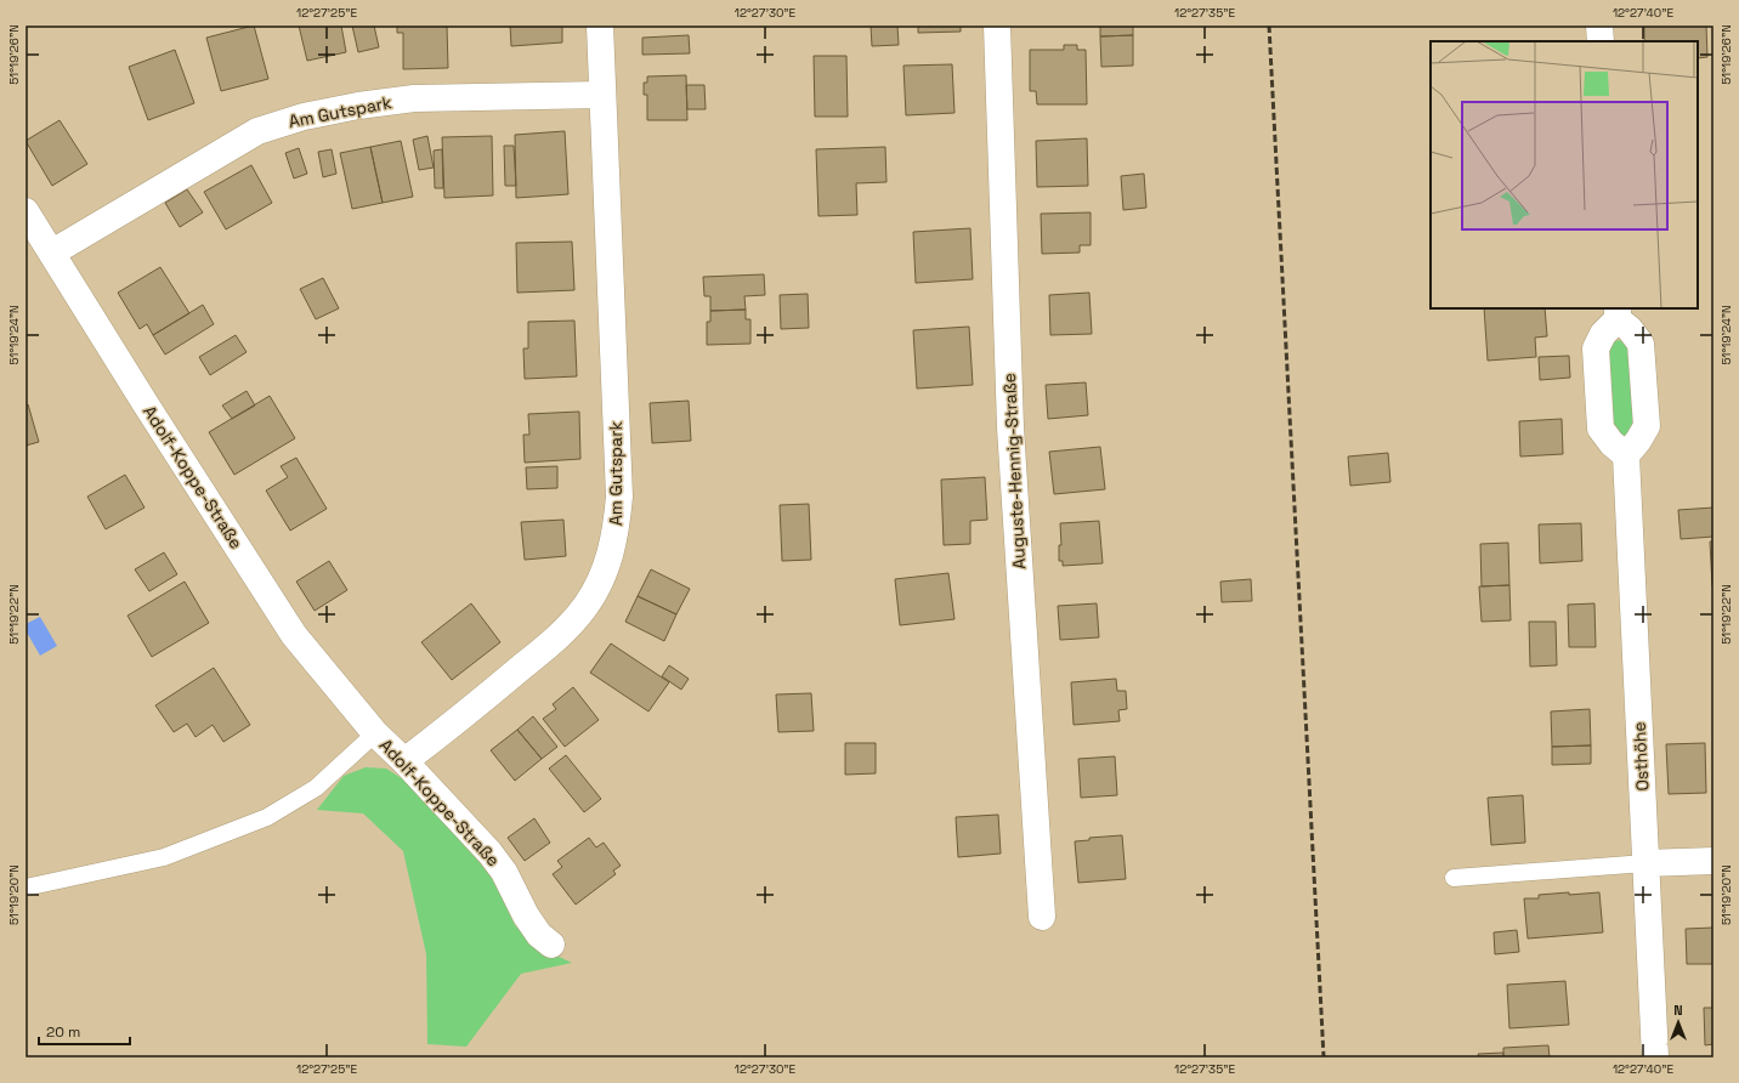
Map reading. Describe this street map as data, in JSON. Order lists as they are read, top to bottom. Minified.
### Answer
{"streets":{"street":["Am Gutspark","Auguste-Hennig-Straße","Adolf-Koppe-Straße","Osthöhe"]},"crossings":[["Am Gutspark","Adolf-Koppe-Straße"]],"scale_bar":"20 m","north":"top","coordinates":["12°27'25\"E","12°27'30\"E","12°27'35\"E","12°27'40\"E","51°19'26\"N","51°19'24\"N","51°19'22\"N","51°19'20\"N"]}
